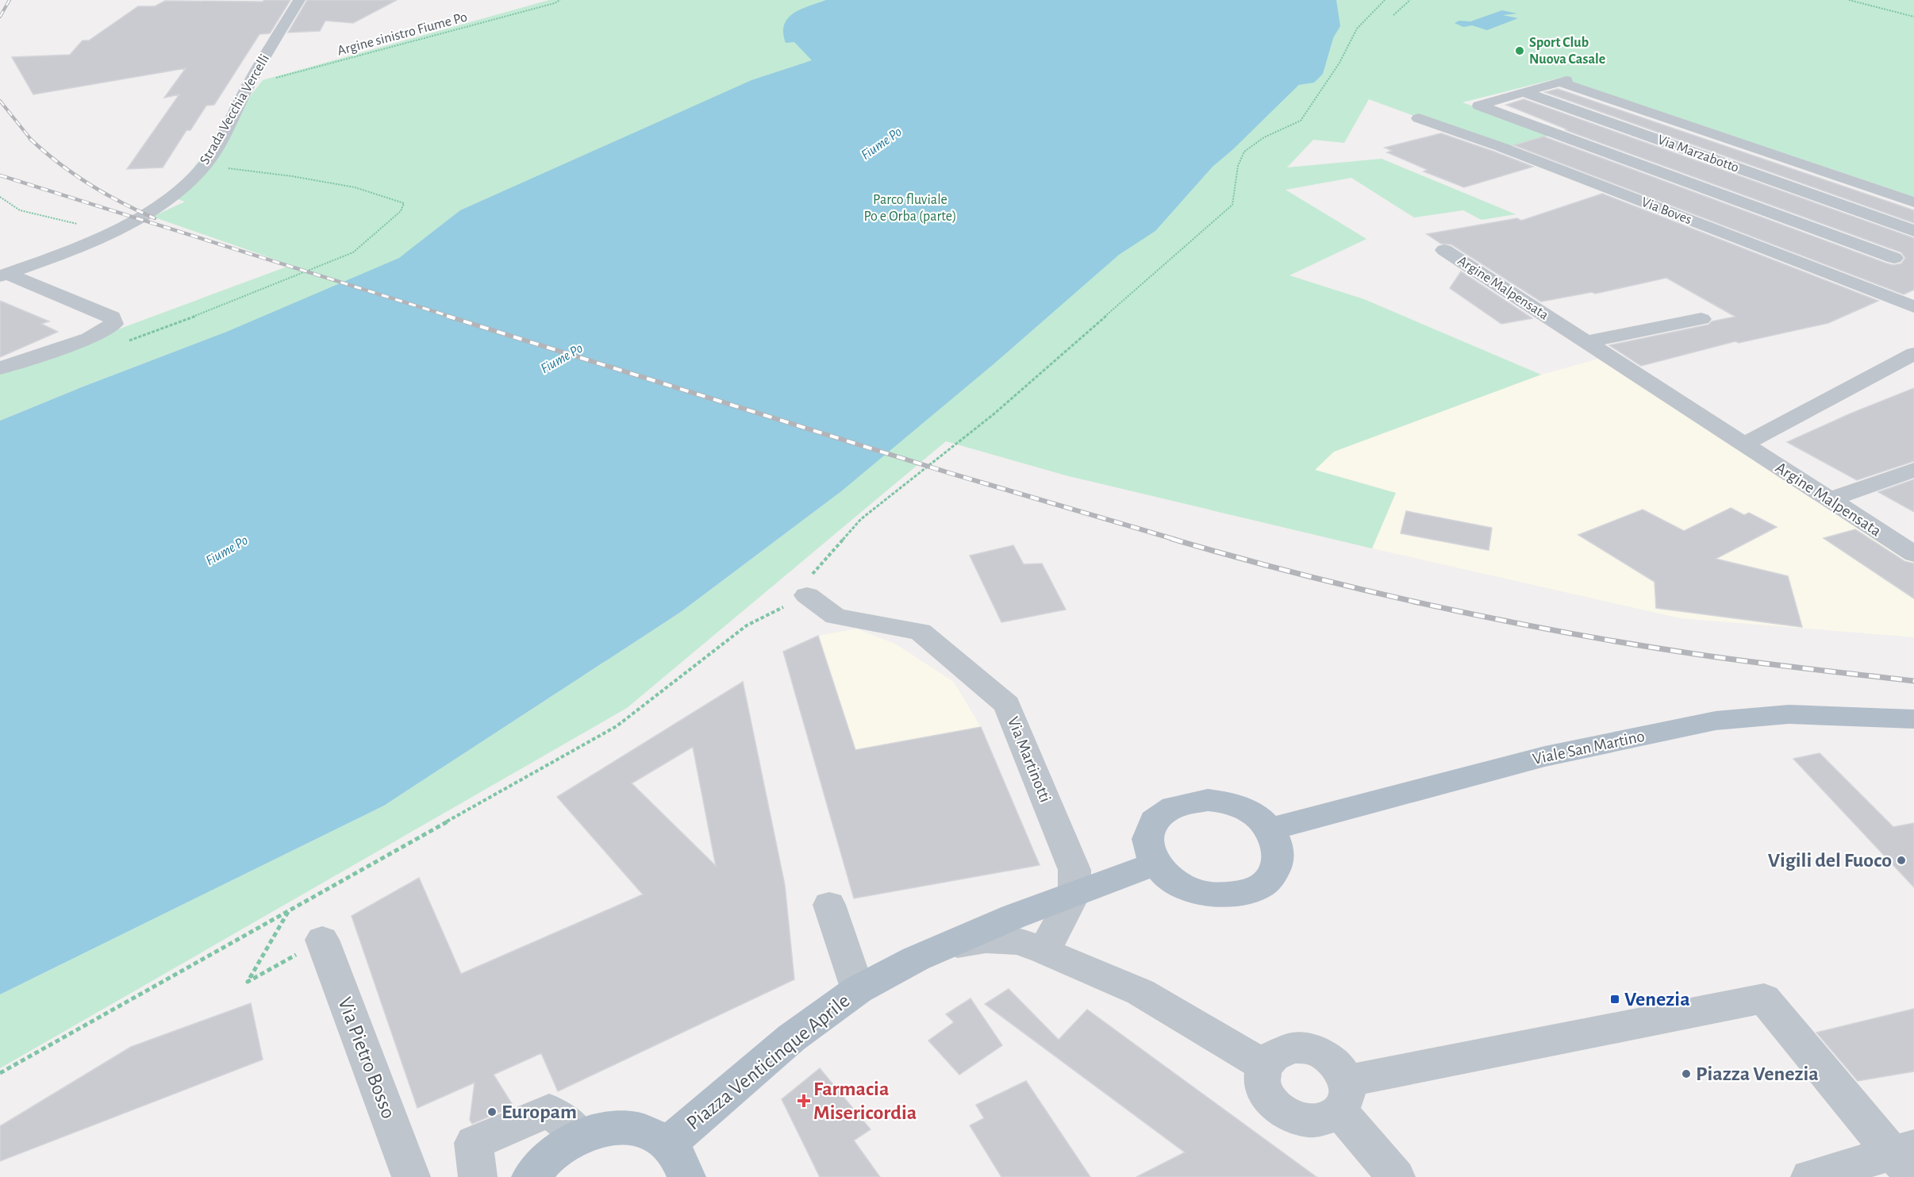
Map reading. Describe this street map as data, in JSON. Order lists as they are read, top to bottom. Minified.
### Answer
{"streets":{"main road":["Viale San Martino","Piazza Venticinque Aprile"],"street":["Strada Vecchia Vercelli","Via Marzabotto","Via Boves","Argine Malpensata","Via Martinotti","Via Pietro Bosso"],"path":["Argine sinistro Fiume Po"]},"crossings":[["Argine sinistro Fiume Po","Strada Vecchia Vercelli"],["Viale San Martino","Piazza Venticinque Aprile"],["Via Martinotti","Piazza Venticinque Aprile"]],"water":["Fiume Po"],"parks":["Parco fluviale Po e Orba (parte)"],"places":{"other":["Sport Club Nuova Casale","Vigili del Fuoco","Piazza Venezia","Europam"],"transit":["Venezia"],"health":["Farmacia Misericordia"]}}
